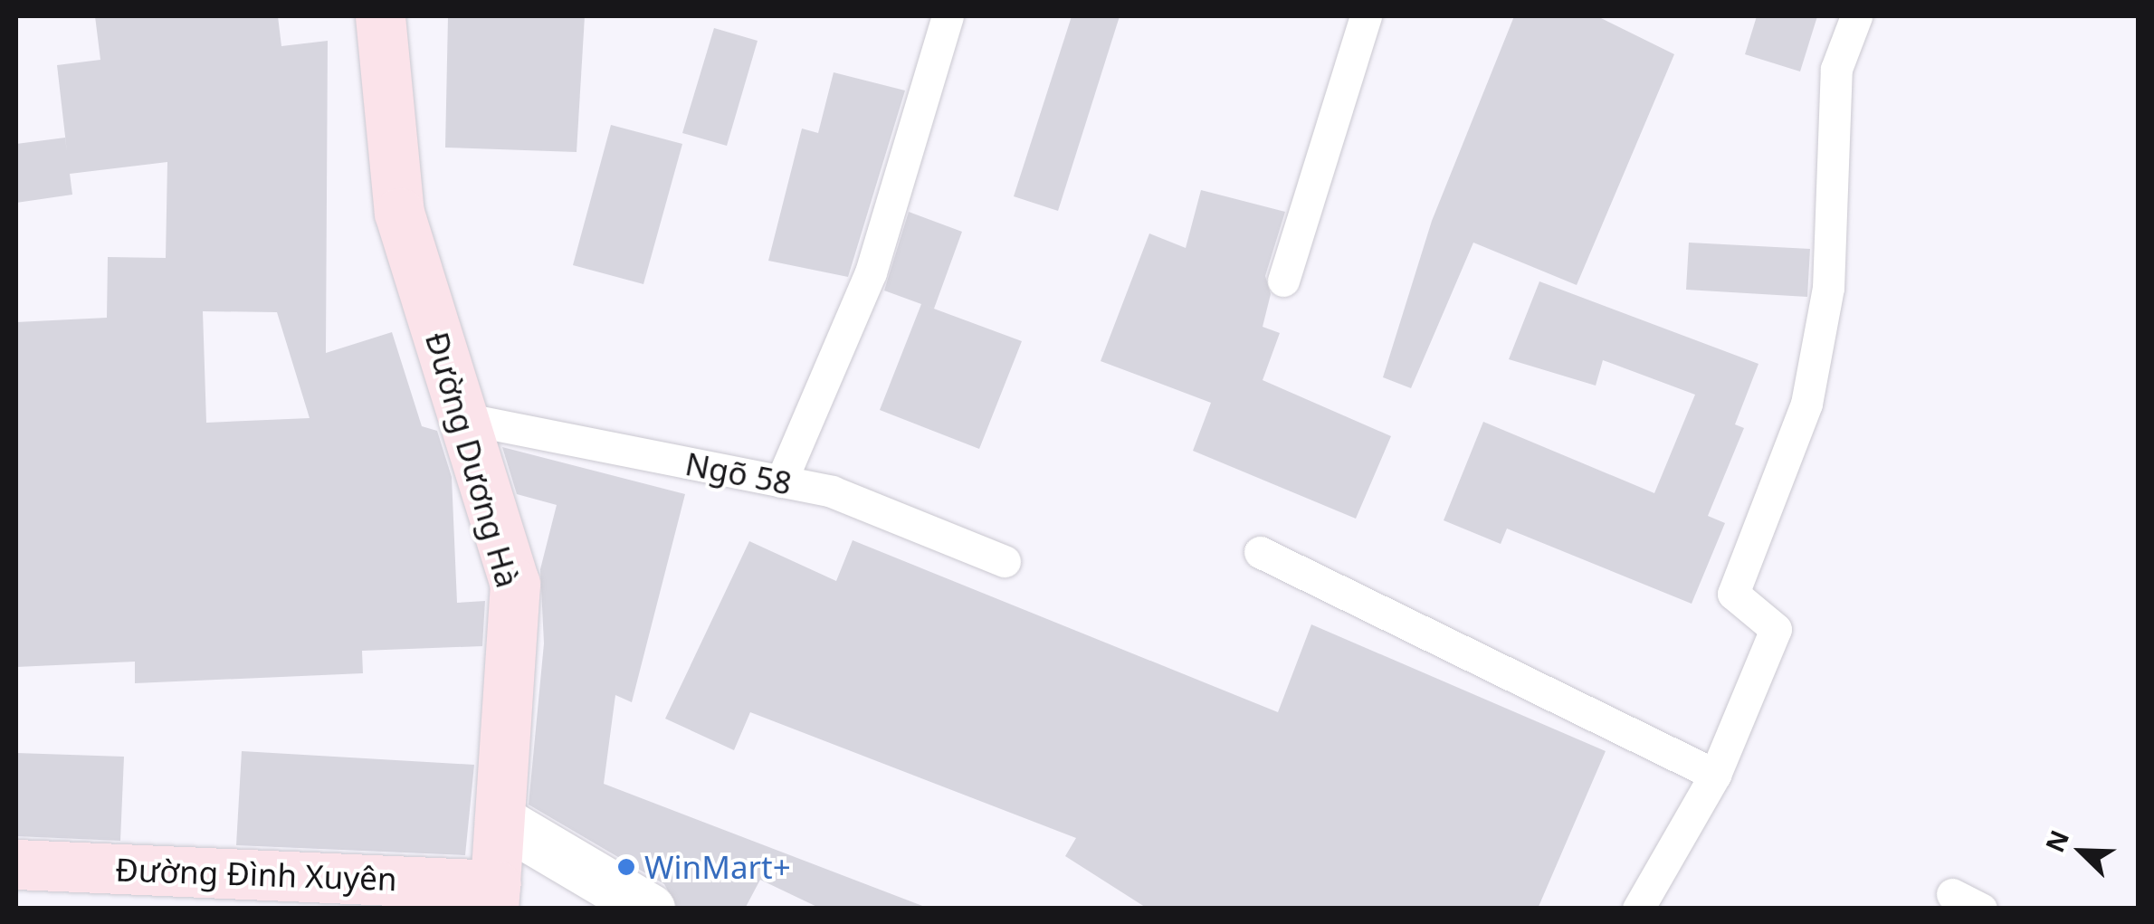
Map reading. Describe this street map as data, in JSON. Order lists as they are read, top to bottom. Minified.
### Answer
{"streets":{"street":["Đường Dương Hà","Đường Đình Xuyên"],"lane":["Ngõ 58"]},"crossings":[["Đường Dương Hà","Ngõ 58"],["Đường Dương Hà","Đường Đình Xuyên"]],"places":["WinMart+"],"north":"top left"}
